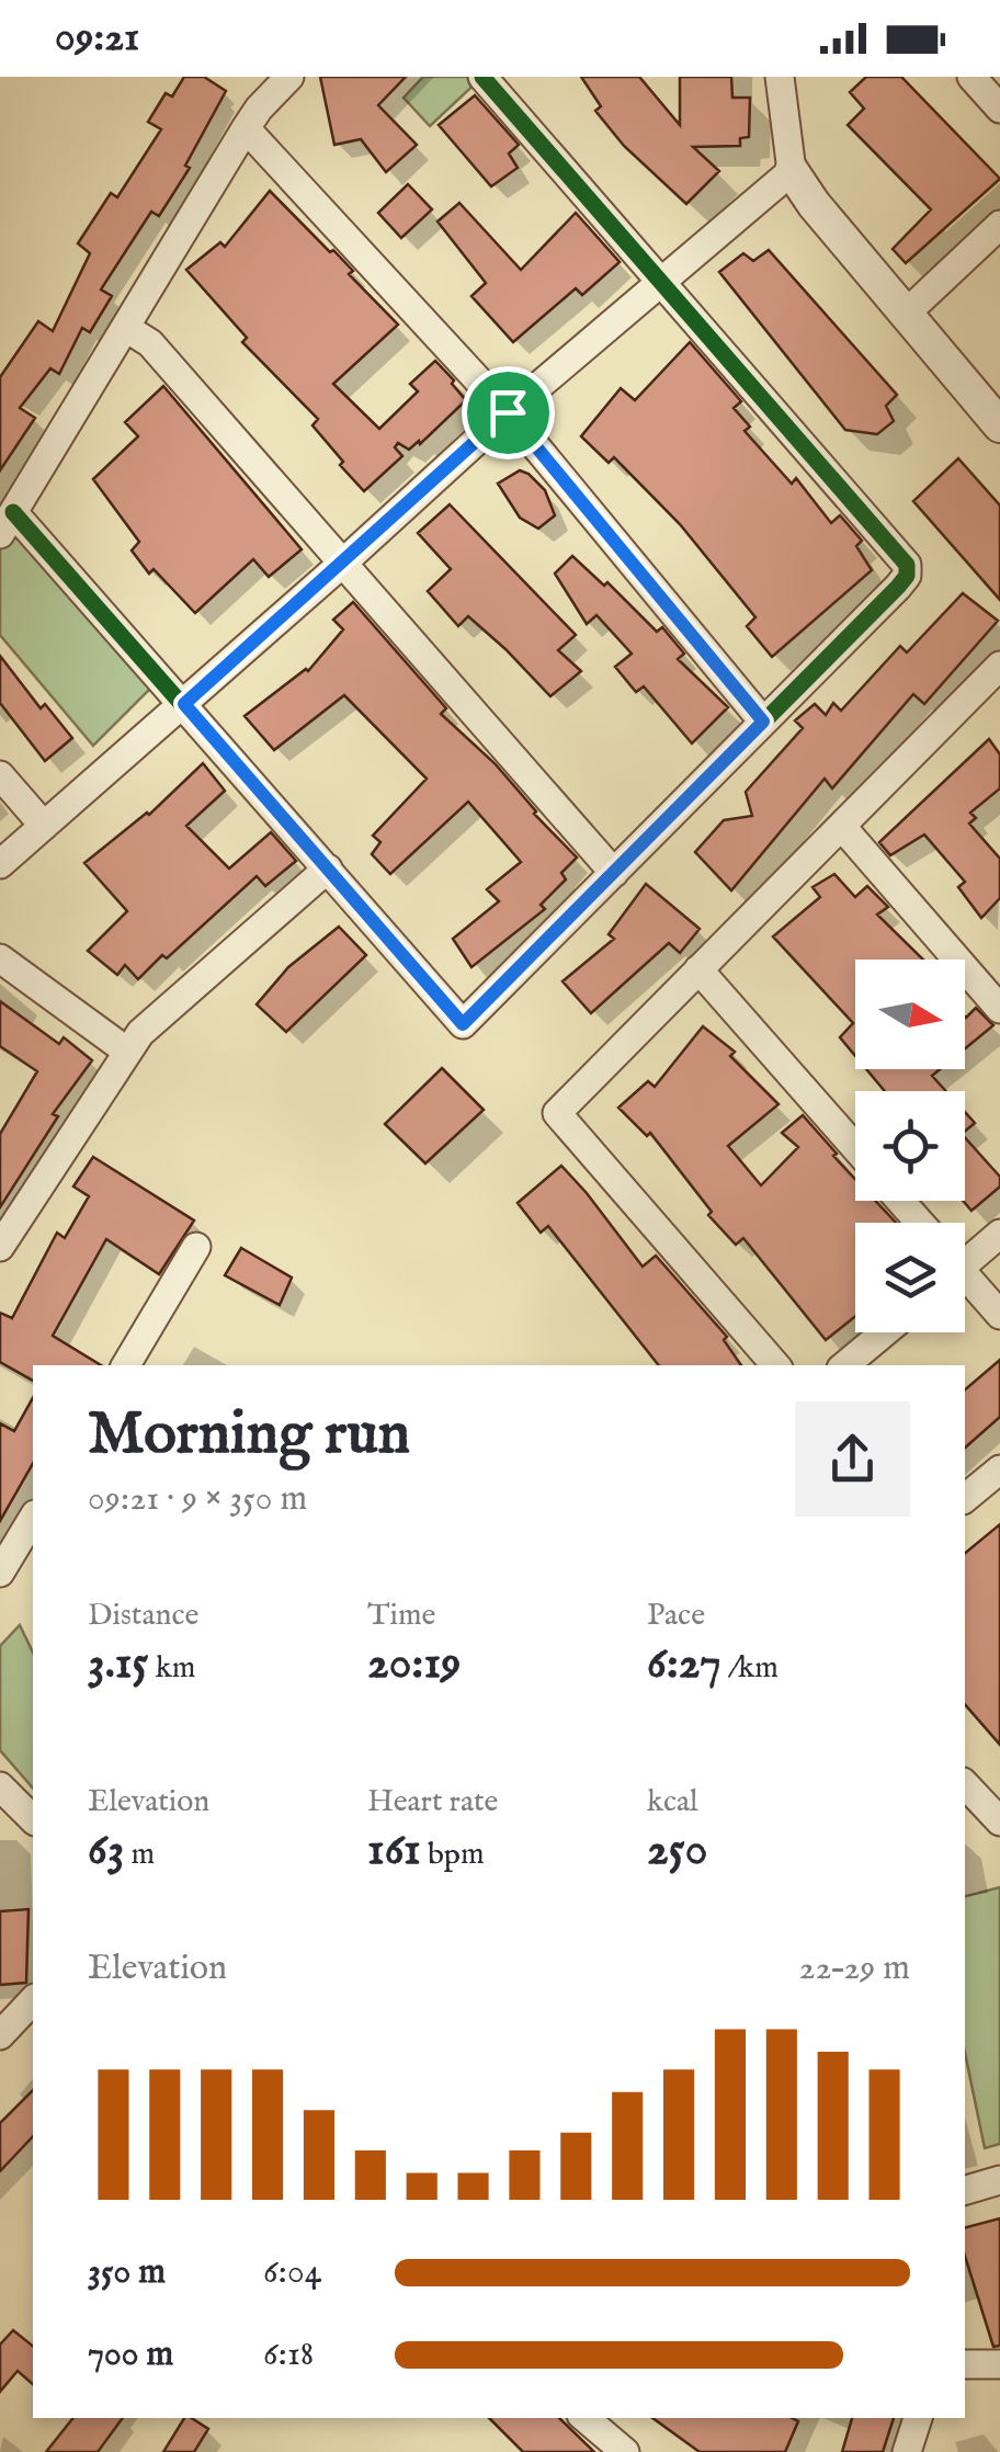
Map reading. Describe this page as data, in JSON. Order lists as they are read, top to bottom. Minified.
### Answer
{"north":"right","page":{"status":"09:21","heading":["Morning run","09:21 · 9 × 350 m"],"stats":[["Distance","3.15 km"],["Time","20:19"],["Pace","6:27 /km"],["Elevation","63 m"],["Heart rate","161 bpm"],["kcal","250"]],"chart":["Elevation","22–29 m"],"list":[{"name":"350 m","note":"6:04"},{"name":"700 m","note":"6:18"}]}}
